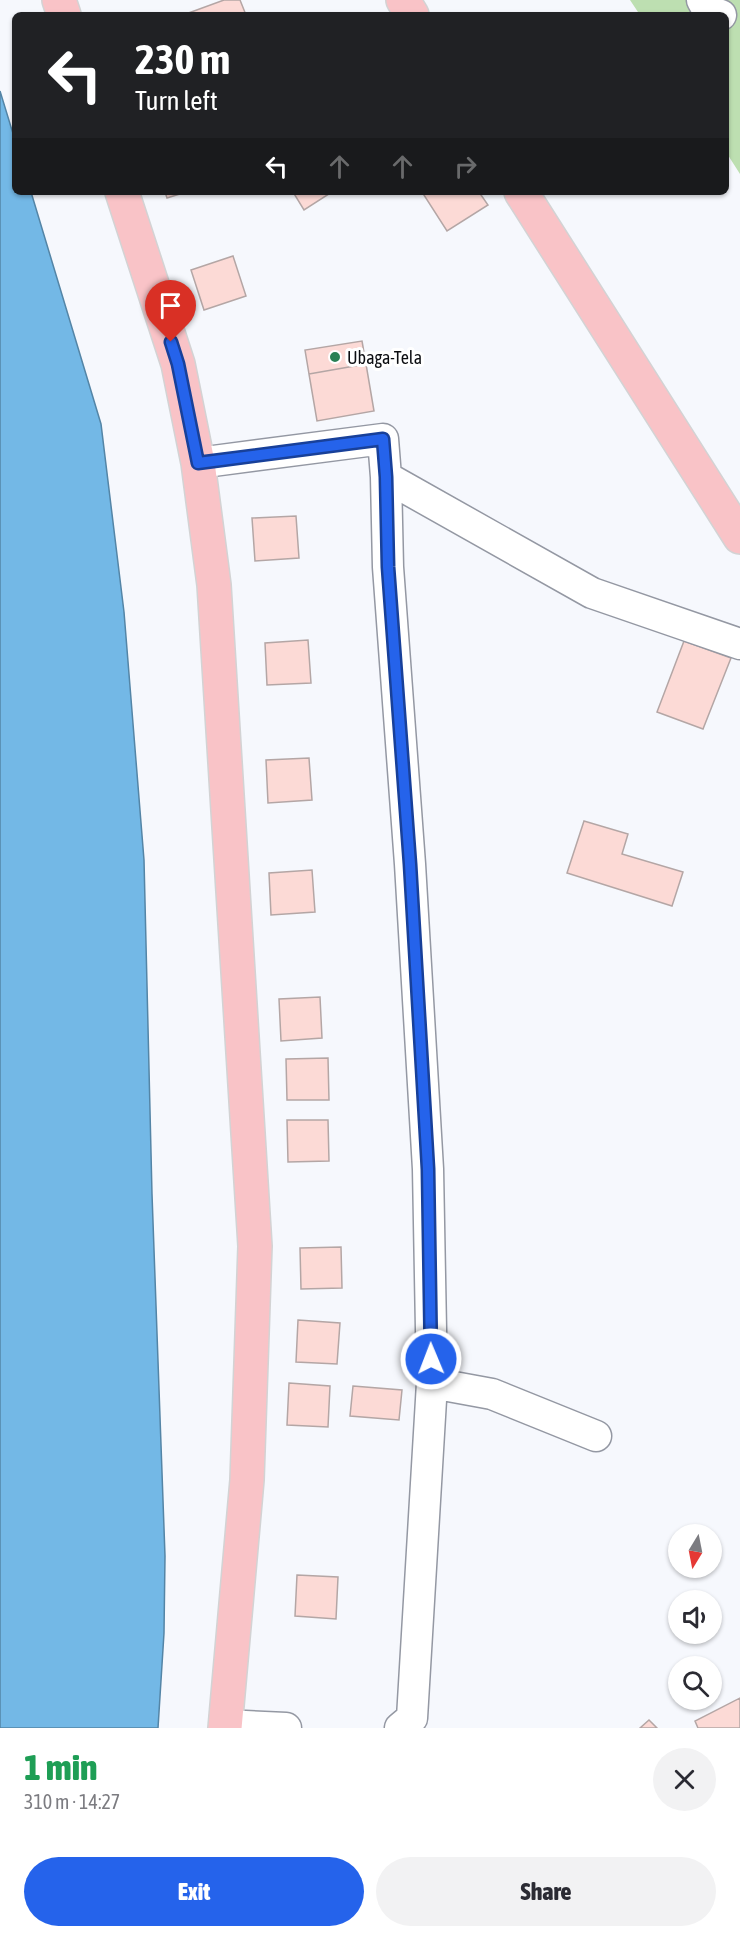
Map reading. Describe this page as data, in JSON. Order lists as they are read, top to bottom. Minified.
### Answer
{"places":["Ubaga-Tela"],"north":"bottom","page":{"turn":["230 m","Turn left"],"heading":["1 min","310 m · 14:27"],"buttons":["Exit","Share"]}}
